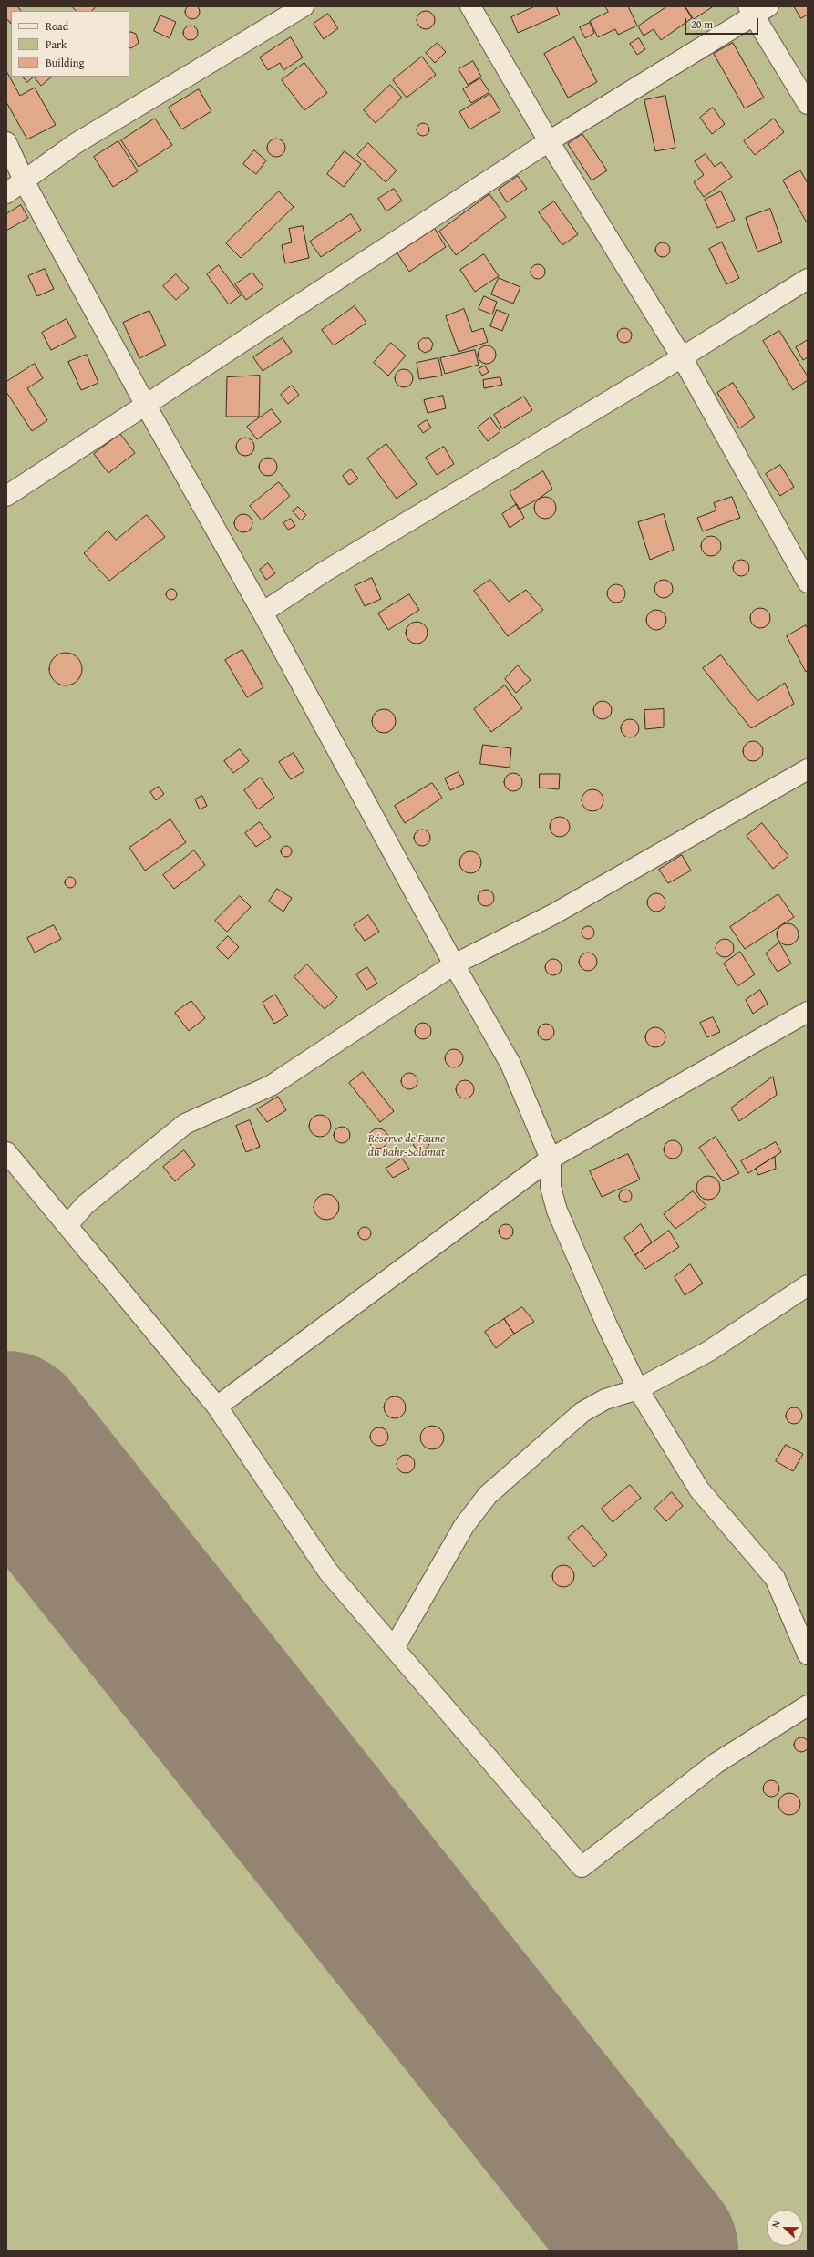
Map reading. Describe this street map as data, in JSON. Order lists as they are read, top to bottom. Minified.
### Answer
{"parks":["Réserve de Faune du Bahr-Salamat"],"legend":["Road","Park","Building"],"scale_bar":"20 m","north":"left"}
